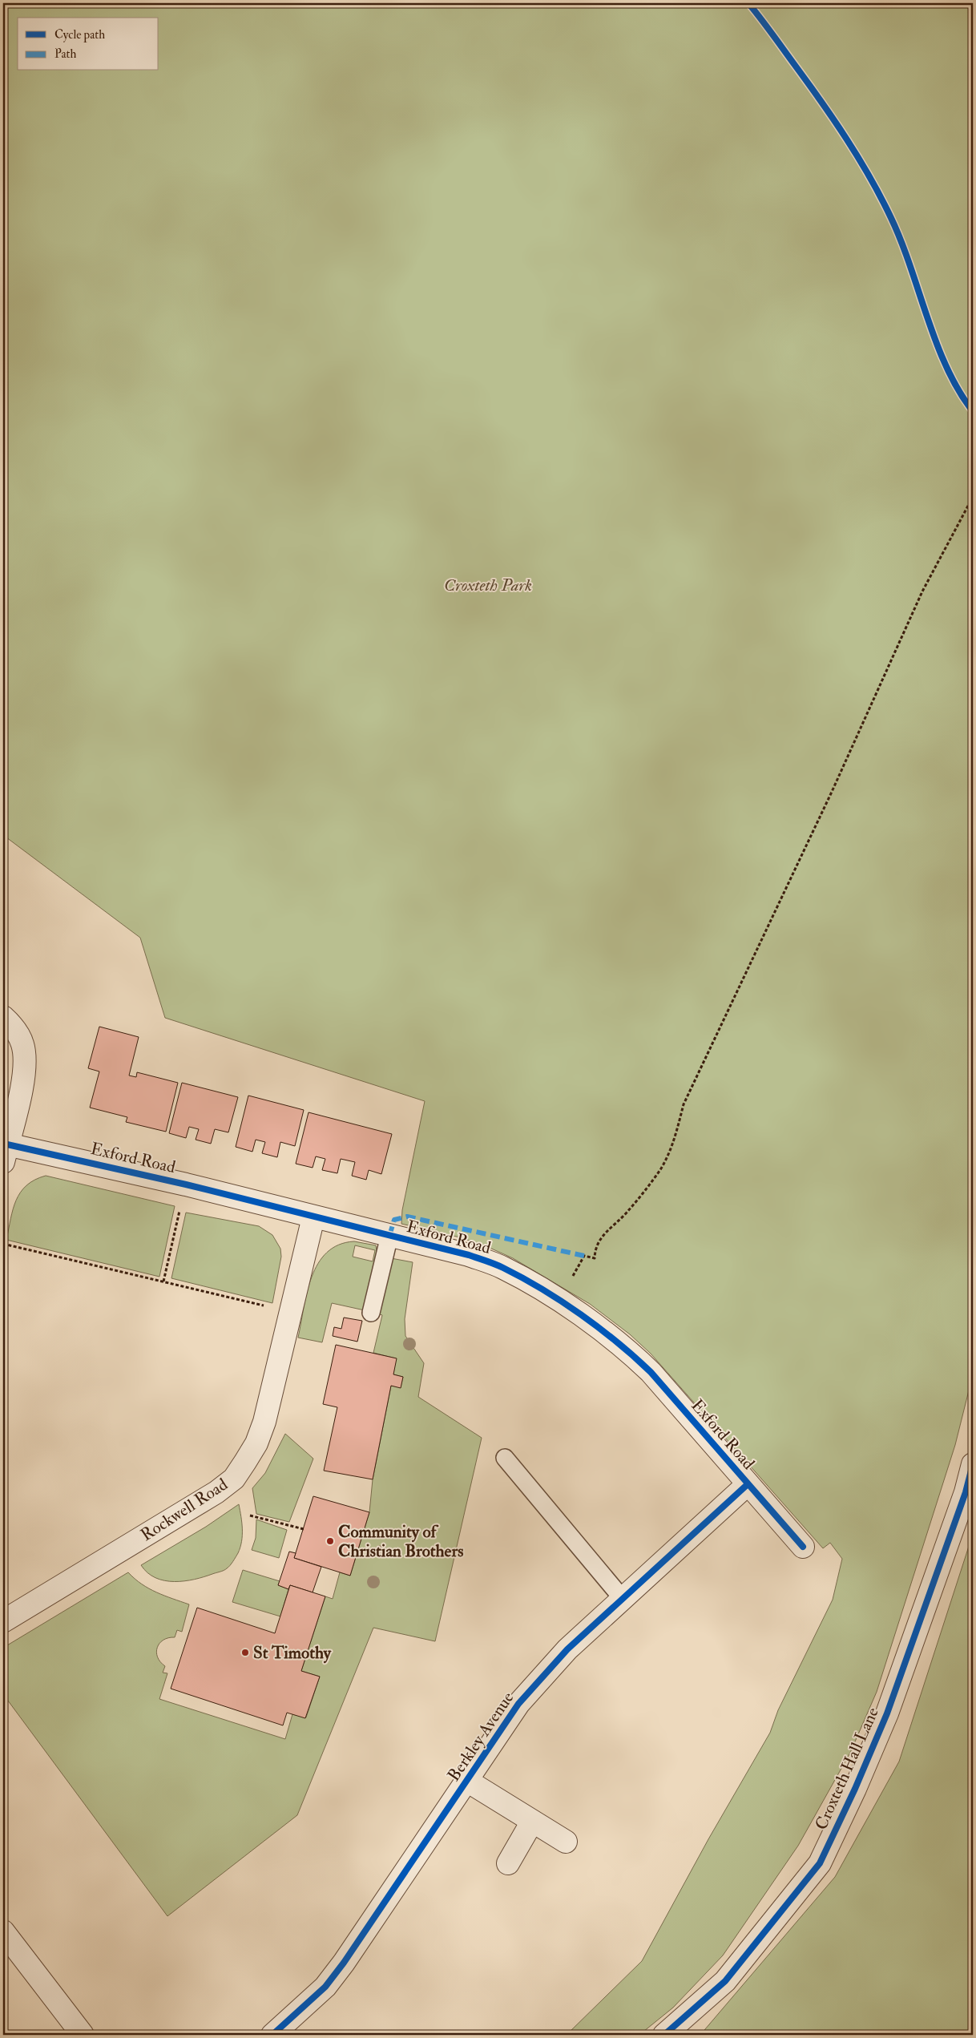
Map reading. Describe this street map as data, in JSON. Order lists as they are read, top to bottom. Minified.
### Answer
{"streets":{"street":["Exford Road","Rockwell Road","Berkley Avenue","Croxteth Hall Lane"]},"crossings":[["Exford Road","Rockwell Road"],["Exford Road","Berkley Avenue"]],"parks":["Croxteth Park"],"places":["Community of Christian Brothers","St Timothy"],"legend":["Cycle path","Path"]}
